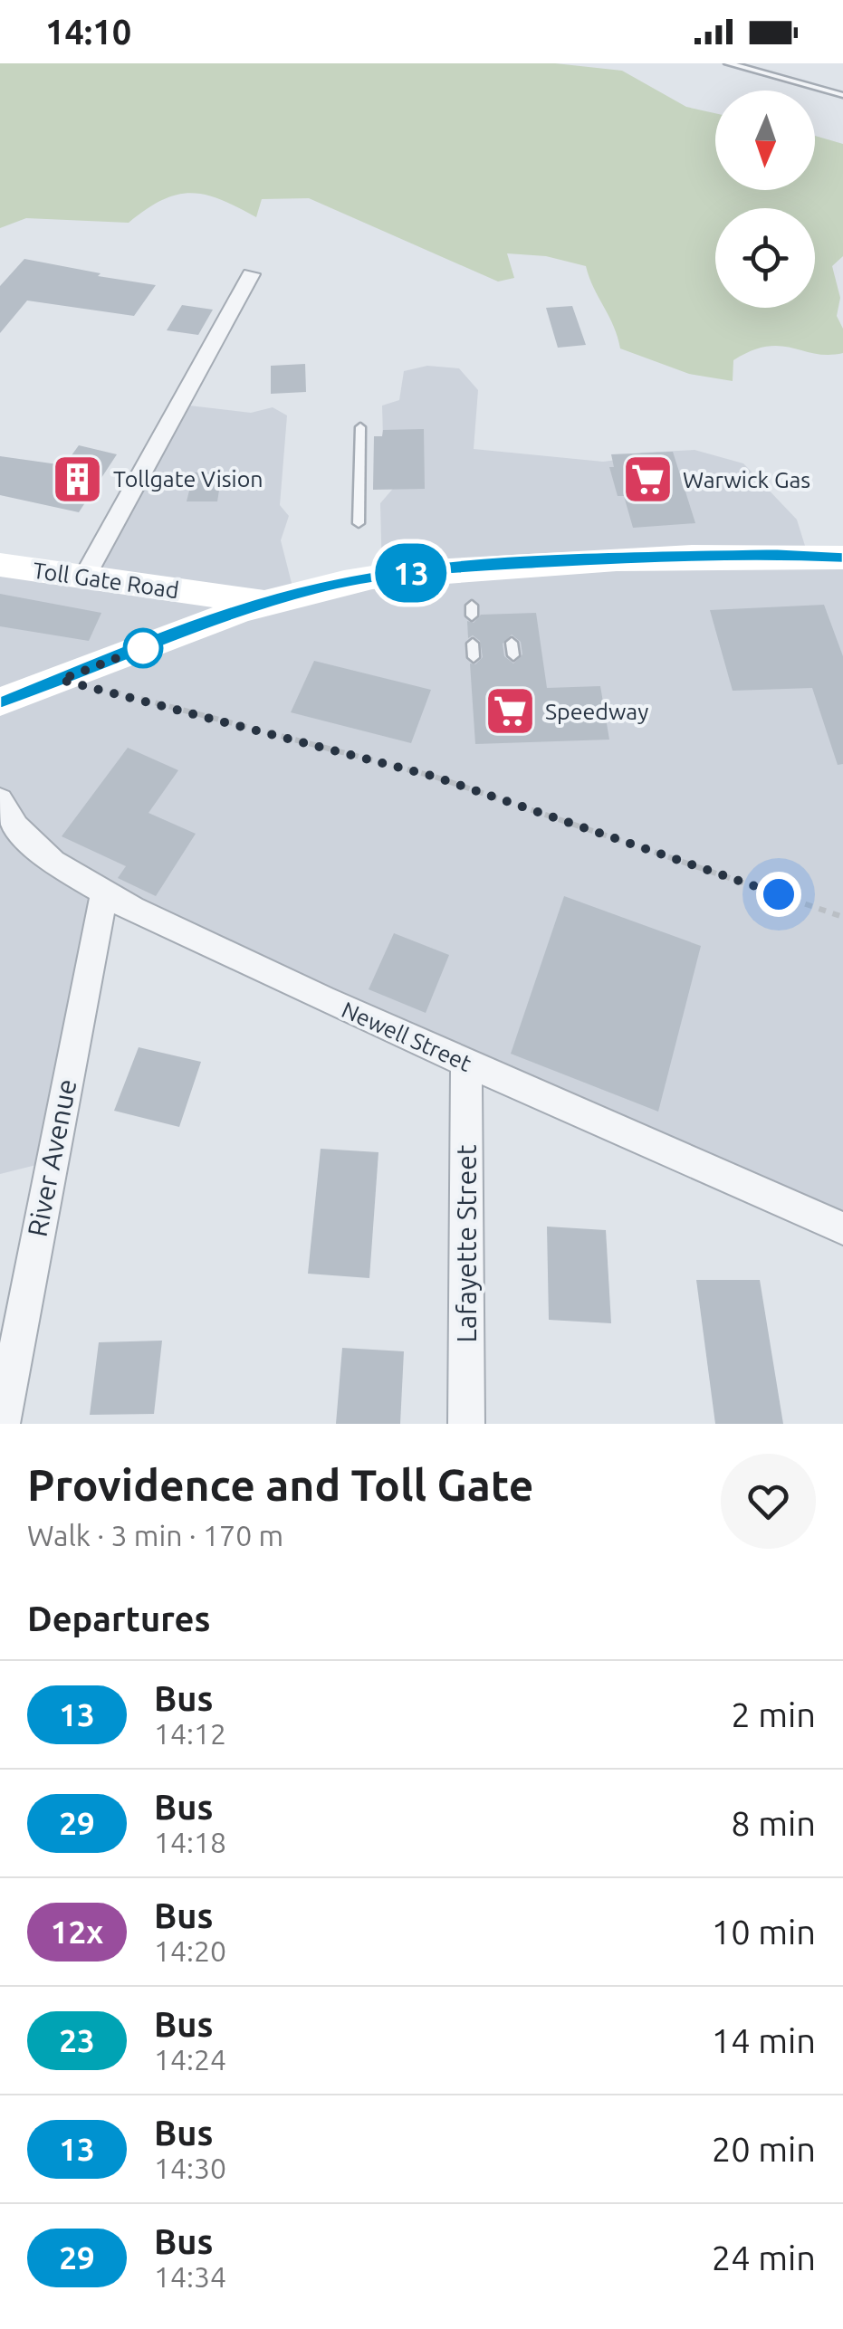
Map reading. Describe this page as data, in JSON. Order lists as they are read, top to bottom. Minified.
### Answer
{"streets":{"main road":["Toll Gate Road"],"street":["Newell Street","River Avenue","Lafayette Street"]},"crossings":[["Newell Street","River Avenue"],["Newell Street","Lafayette Street"]],"places":{"building":["Tollgate Vision"],"supermarket":["Warwick Gas","Speedway"]},"lines":["bus line 13"],"north":"bottom","page":{"status":"14:10","on_map":"13","heading":[["Providence and Toll Gate","Walk · 3 min · 170 m"],"Departures"],"list":[{"mark":"13","name":"Bus","note":"14:12","value":"2 min"},{"mark":"29","name":"Bus","note":"14:18","value":"8 min"},{"mark":"12x","name":"Bus","note":"14:20","value":"10 min"},{"mark":"23","name":"Bus","note":"14:24","value":"14 min"},{"mark":"13","name":"Bus","note":"14:30","value":"20 min"},{"mark":"29","name":"Bus","note":"14:34","value":"24 min"}]}}
